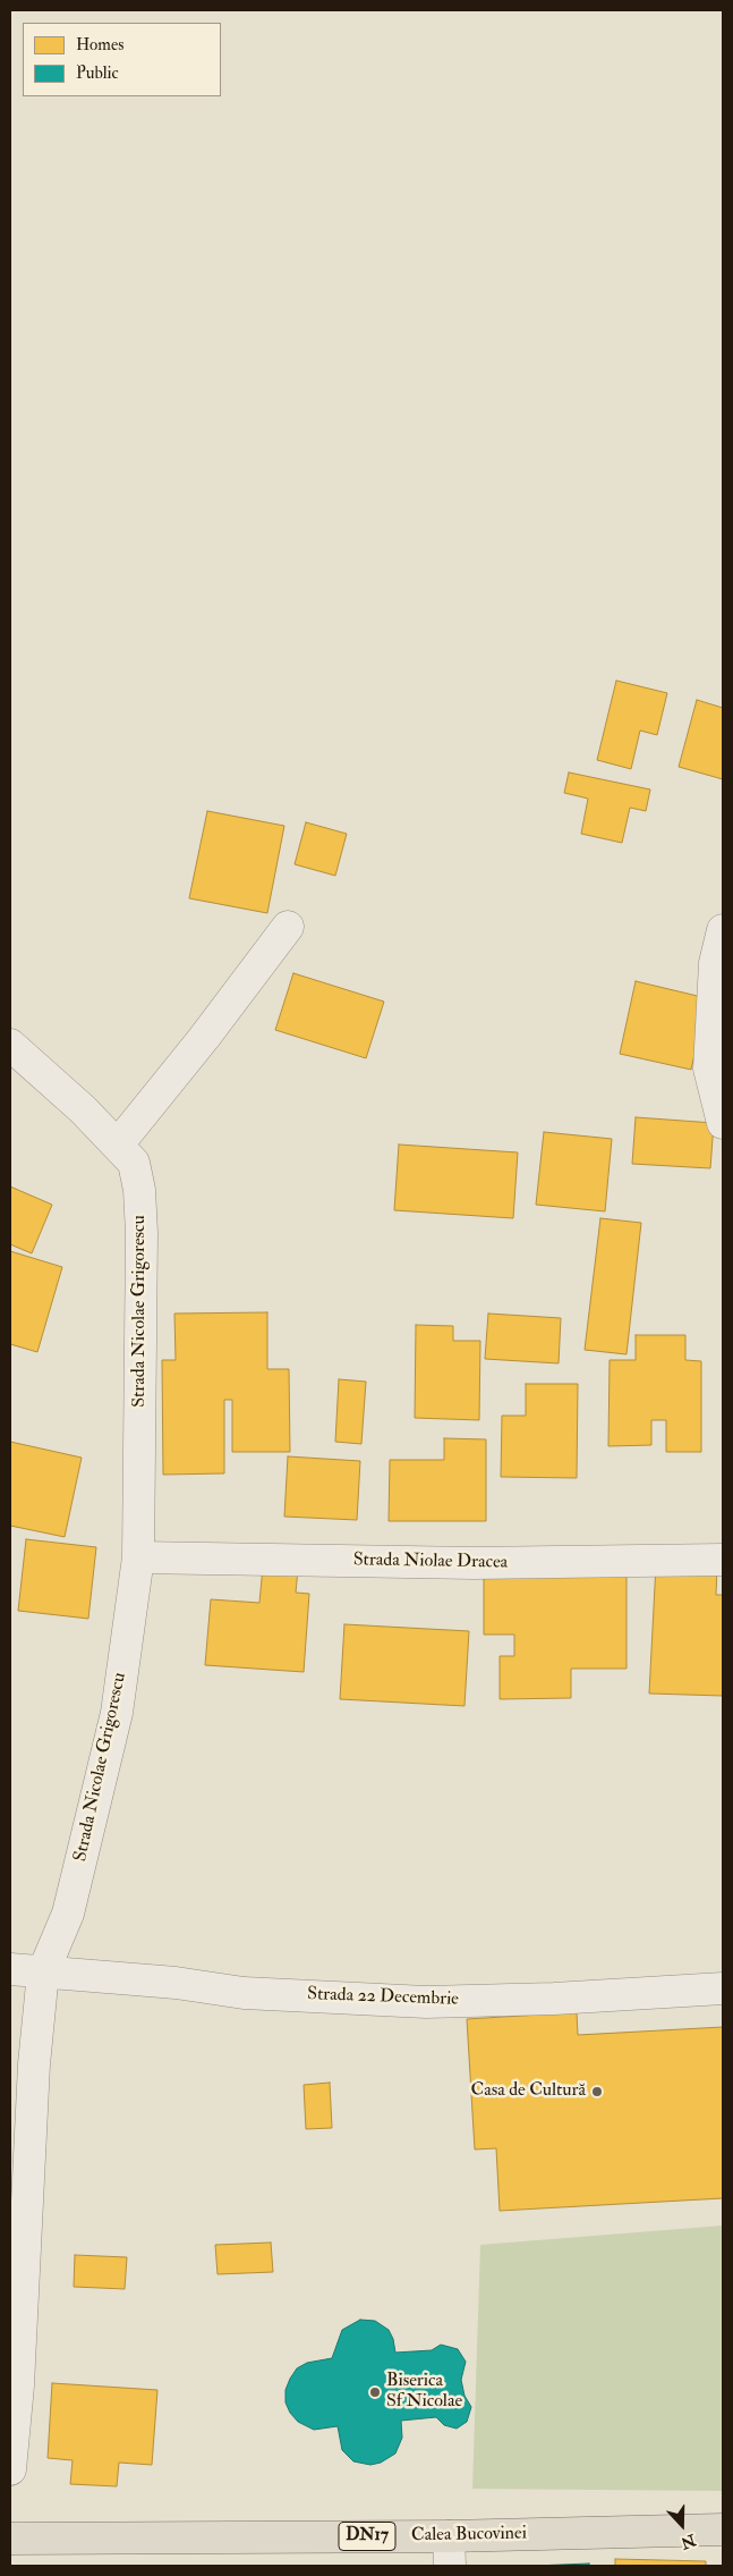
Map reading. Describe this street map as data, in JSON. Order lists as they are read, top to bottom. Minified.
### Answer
{"streets":{"highway":["Calea Bucovinei","DN17"],"street":["Strada Nicolae Grigorescu","Strada Niolae Dracea","Strada 22 Decembrie"]},"crossings":[["Strada Nicolae Grigorescu","Strada Niolae Dracea"],["Strada Nicolae Grigorescu","Strada 22 Decembrie"]],"places":["Casa de Cultură","Biserica Sf Nicolae"],"legend":["Homes","Public"],"north":"bottom"}
